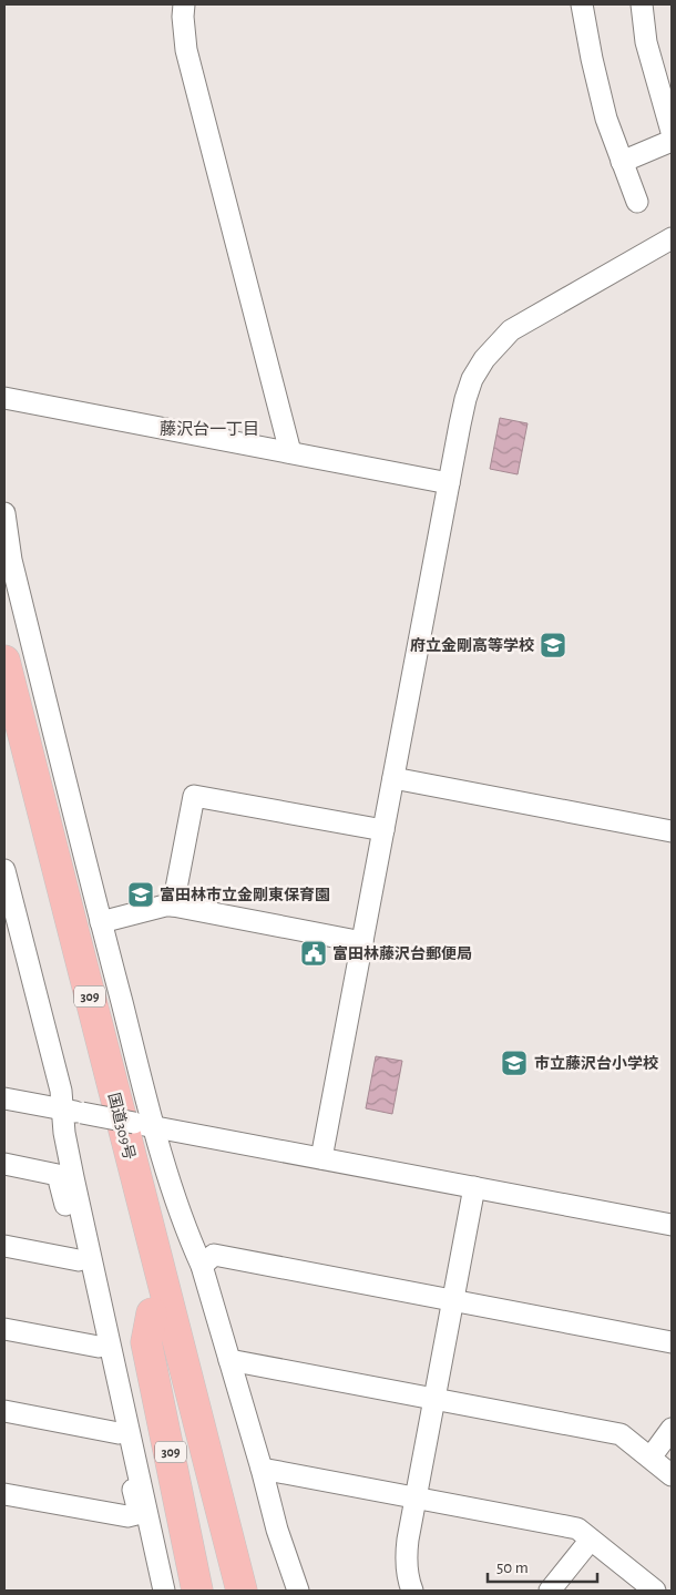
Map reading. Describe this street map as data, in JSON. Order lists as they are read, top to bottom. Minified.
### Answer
{"streets":{"highway":["309","国道309号"]},"crossings":[["309","国道309号"]],"districts":["藤沢台一丁目"],"places":{"school or university":["府立金剛高等学校","富田林市立金剛東保育園","市立藤沢台小学校"],"public building":["富田林藤沢台郵便局"]},"scale_bar":"50 m"}
